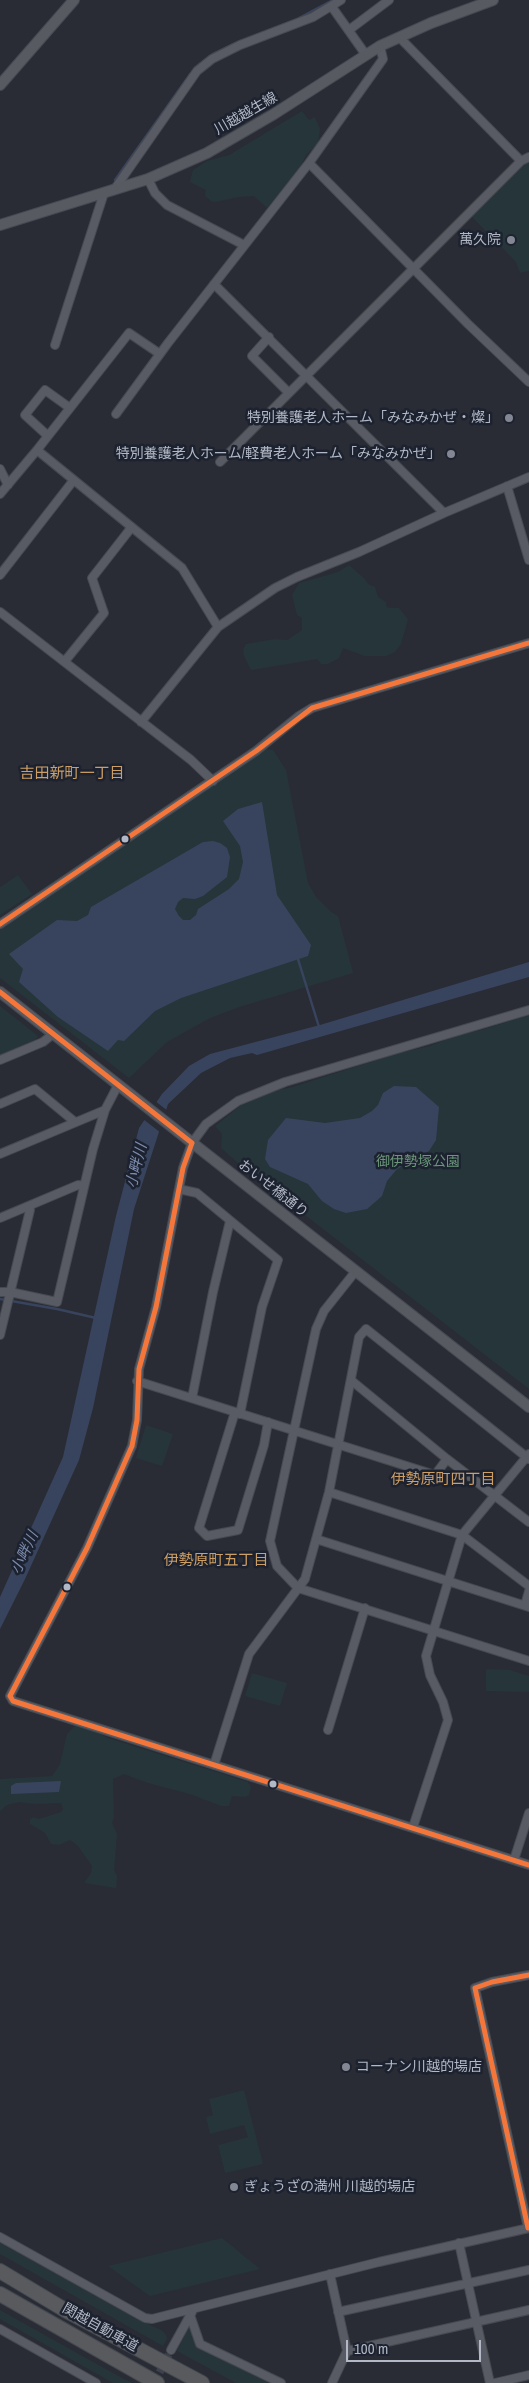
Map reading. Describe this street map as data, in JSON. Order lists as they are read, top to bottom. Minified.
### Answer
{"streets":{"highway":["関越自動車道"],"street":["川越越生線","おいせ橋通り"]},"districts":["吉田新町一丁目","伊勢原町四丁目","伊勢原町五丁目"],"water":["小畔川"],"parks":["御伊勢塚公園"],"places":["萬久院","特別養護老人ホーム「みなみかぜ・燦」","特別養護老人ホーム/軽費老人ホーム「みなみかぜ」","コーナン川越的場店","ぎょうざの満州 川越的場店"],"scale_bar":"100 m"}
